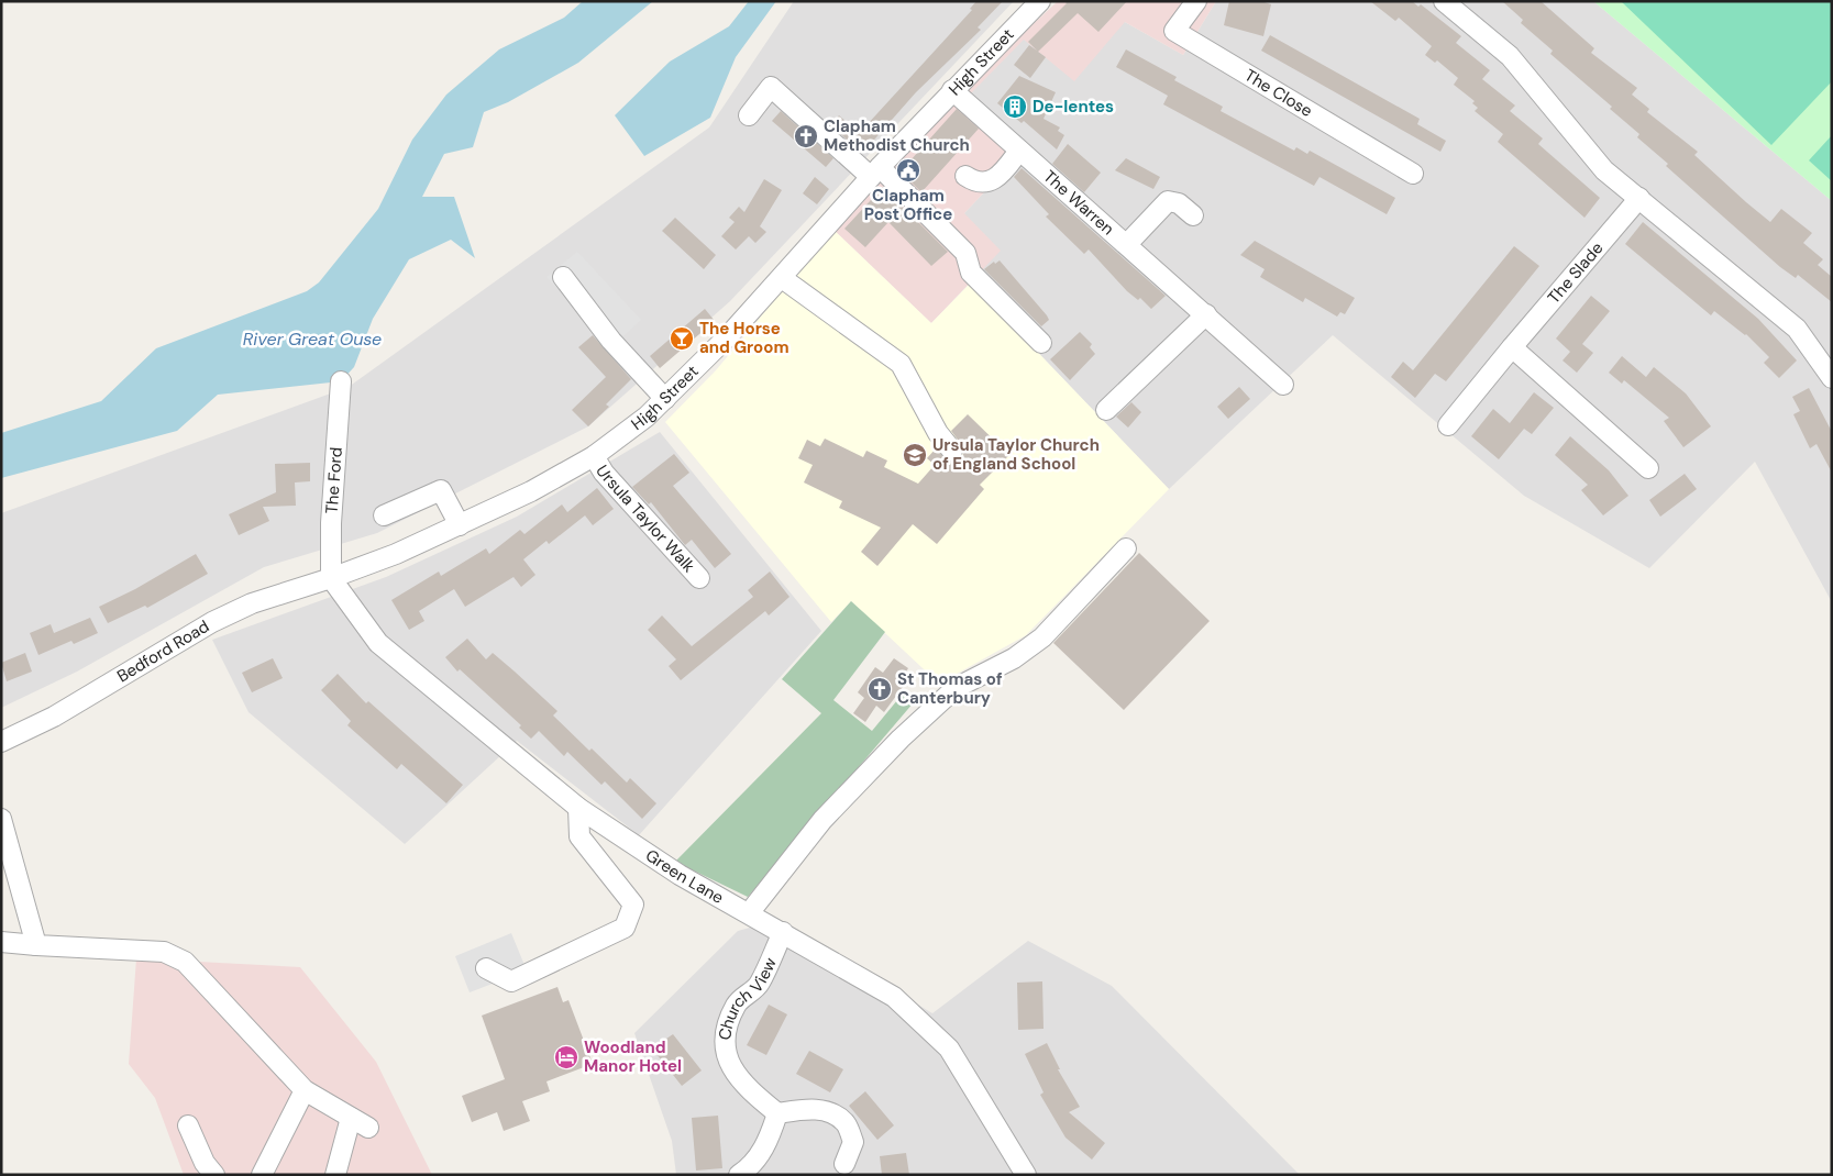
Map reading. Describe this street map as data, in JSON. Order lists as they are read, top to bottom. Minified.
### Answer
{"streets":{"street":["High Street","The Close","The Warren","The Slade","The Ford","Ursula Taylor Walk","Bedford Road","Green Lane","Church View"]},"crossings":[["High Street","The Warren"],["High Street","The Ford"],["High Street","Ursula Taylor Walk"],["High Street","Bedford Road"],["High Street","Green Lane"],["The Ford","Bedford Road"],["The Ford","Green Lane"],["Bedford Road","Green Lane"],["Green Lane","Church View"]],"water":["River Great Ouse"],"places":{"building":["De-Ientes"],"church":["Clapham Methodist Church","St Thomas of Canterbury"],"public building":["Clapham Post Office"],"bar":["The Horse and Groom"],"school or university":["Ursula Taylor Church of England School"],"hotel":["Woodland Manor Hotel"]}}
